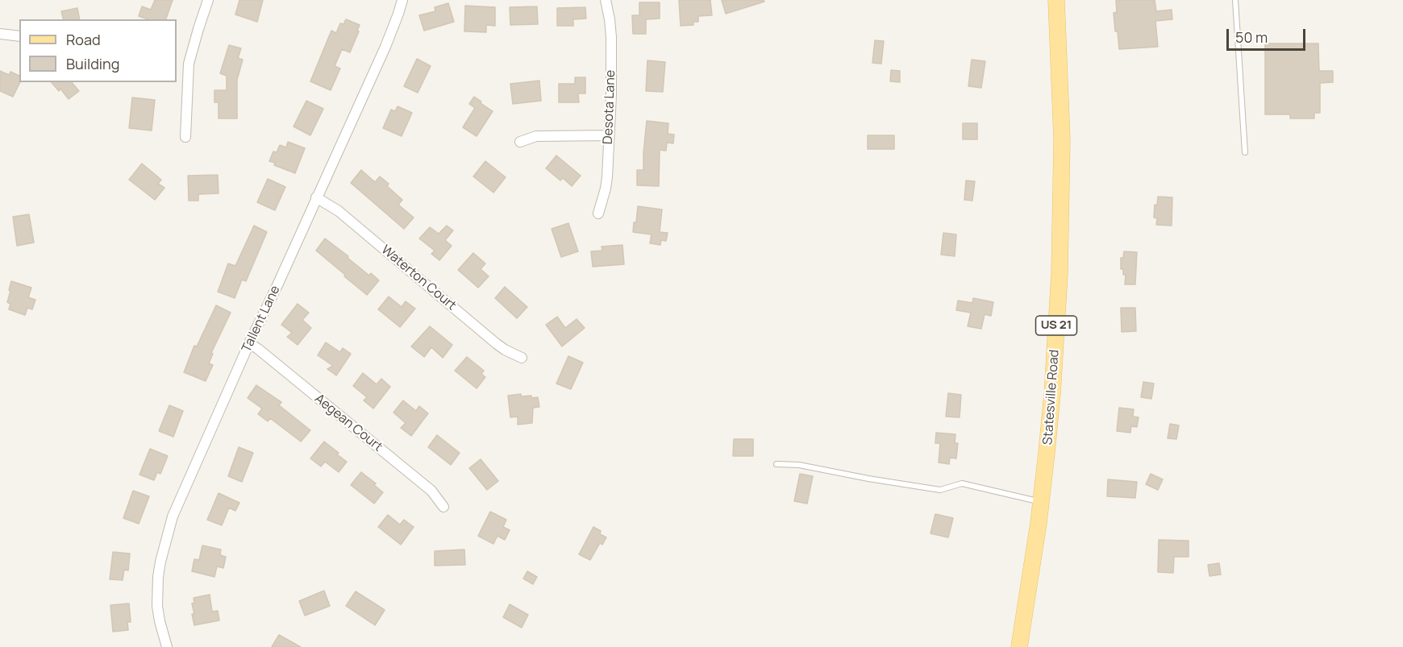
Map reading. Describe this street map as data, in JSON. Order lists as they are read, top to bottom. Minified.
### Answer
{"streets":{"main road":["US 21","Statesville Road"],"street":["Desota Lane","Waterton Court","Tallent Lane","Aegean Court"]},"crossings":[["Waterton Court","Tallent Lane"],["Tallent Lane","Aegean Court"]],"legend":["Road","Building"],"scale_bar":"50 m"}
